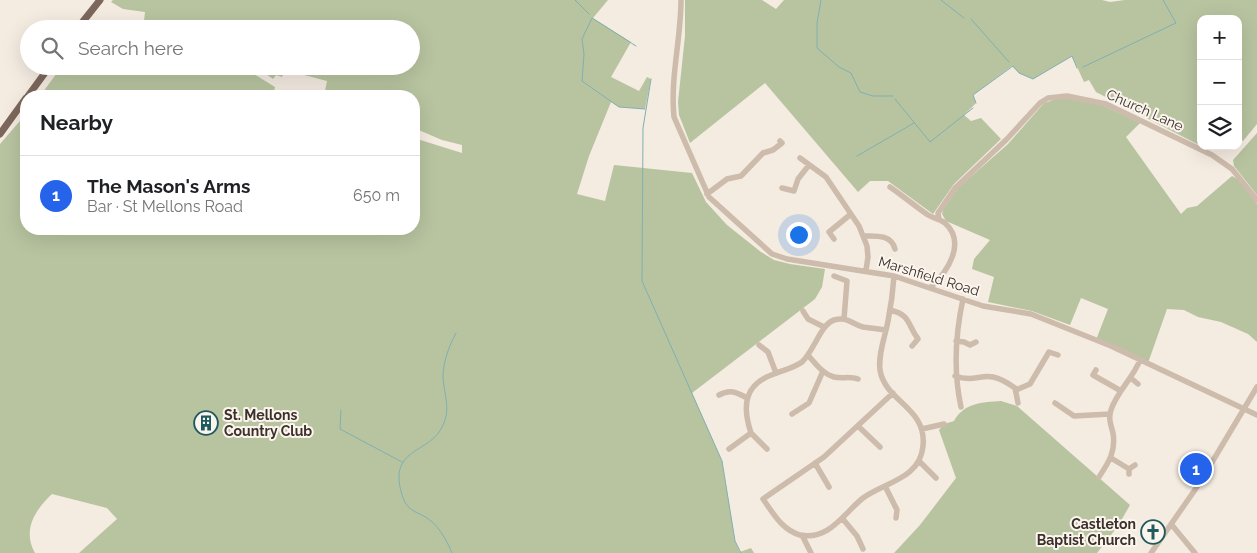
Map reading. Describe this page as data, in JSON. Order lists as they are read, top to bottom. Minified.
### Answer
{"streets":{"street":["Church Lane","Marshfield Road"]},"places":{"building":["St. Mellons Country Club"],"church":["Castleton Baptist Church"]},"page":{"map_buttons":["+","−"],"search":"Search here","heading":"Nearby","list":[{"mark":"1","name":"The Mason's Arms","note":"Bar · St Mellons Road","value":"650 m"}],"pins":"1"}}
